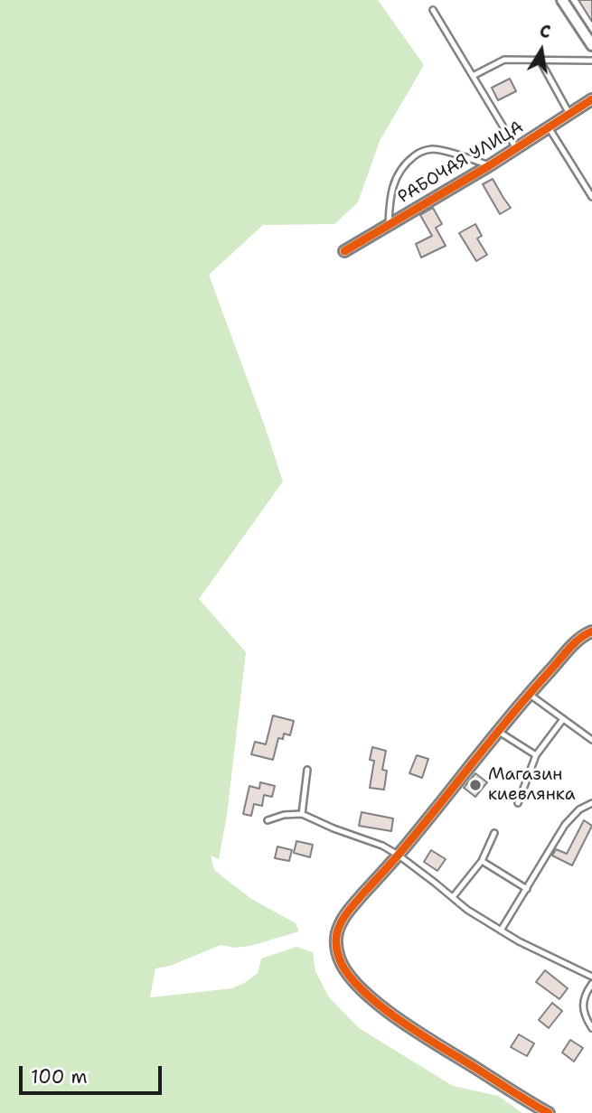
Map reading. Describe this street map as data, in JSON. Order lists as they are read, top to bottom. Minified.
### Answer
{"streets":{"street":["РАБОЧАЯ УЛИЦА"]},"places":["Магазин киевлянка"],"scale_bar":"100 m","north":"top"}
